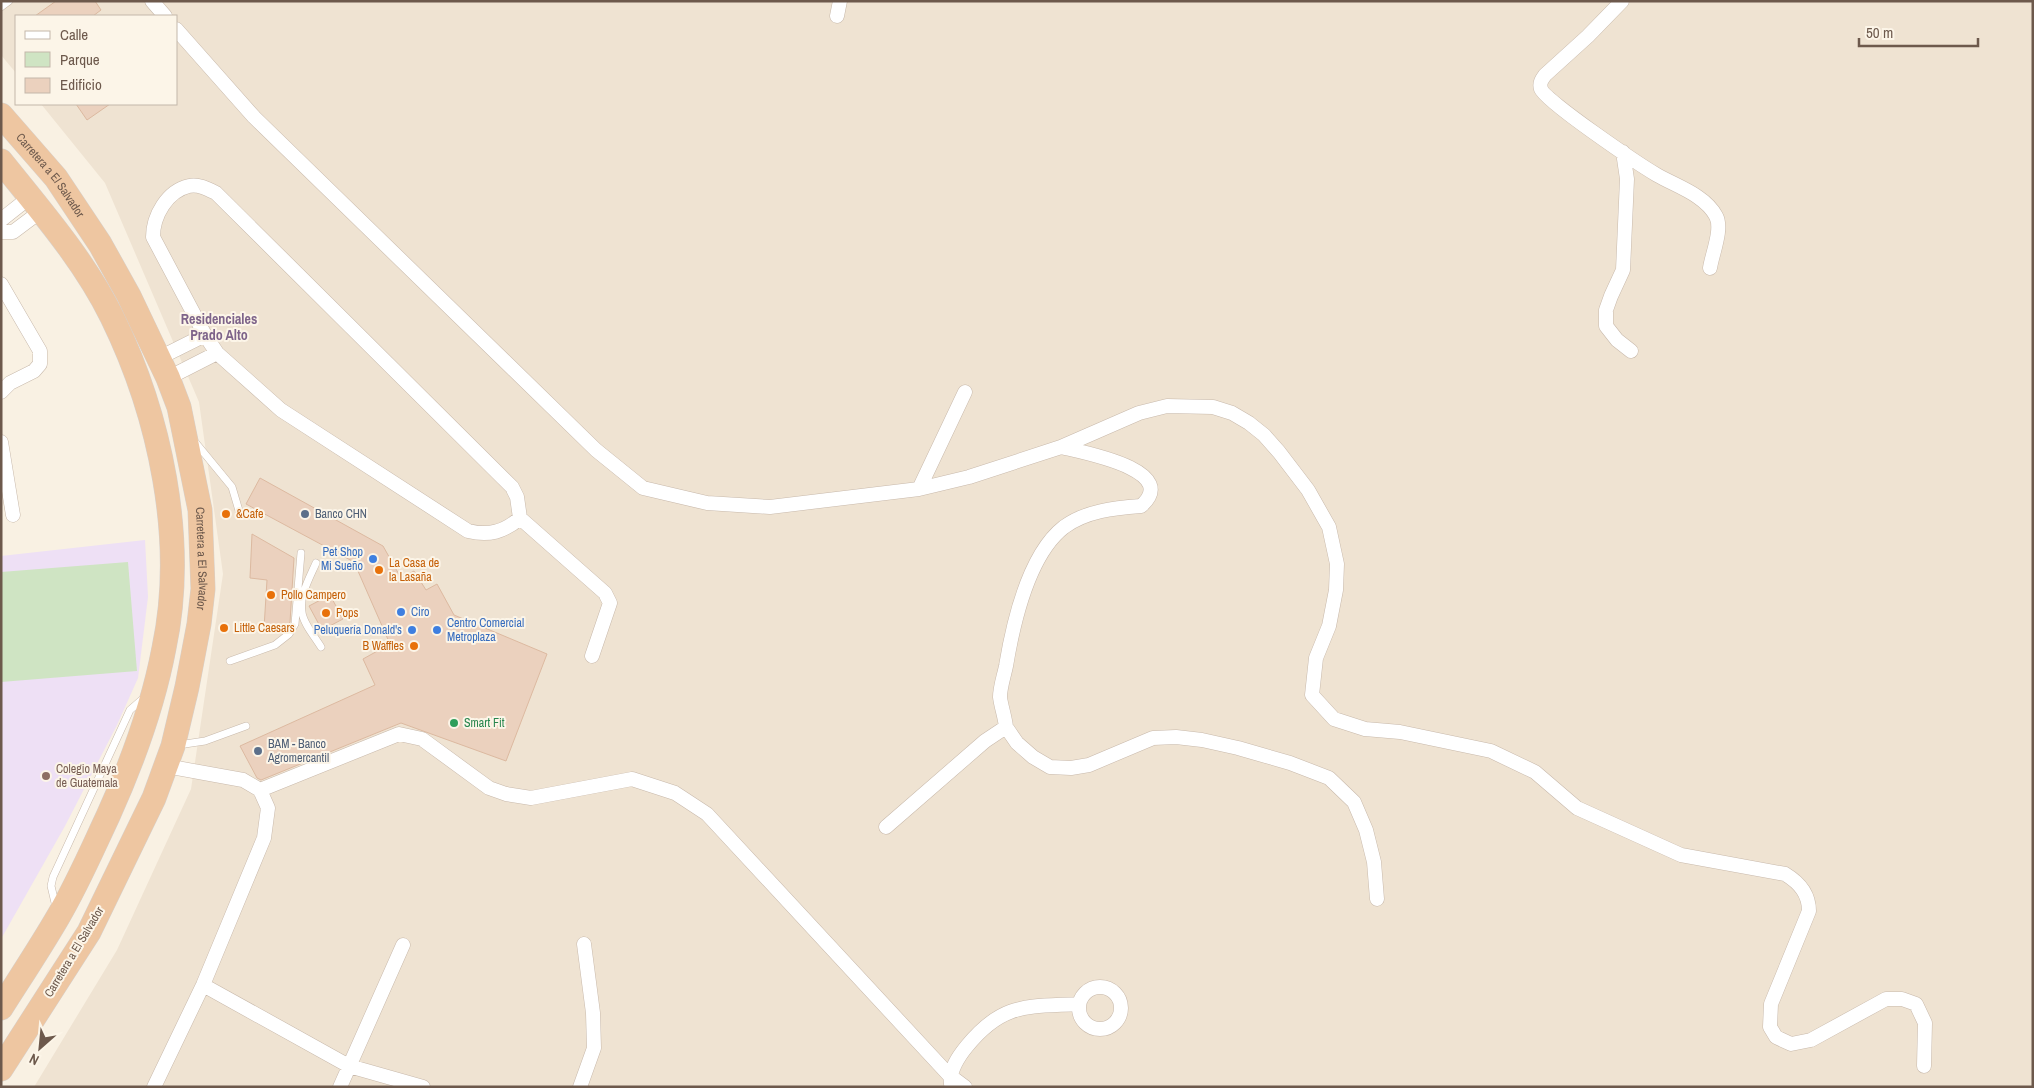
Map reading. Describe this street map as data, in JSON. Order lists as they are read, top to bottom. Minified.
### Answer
{"streets":{"highway":["Carretera a El Salvador"]},"districts":["Residenciales Prado Alto"],"places":["&Cafe","Banco CHN","Pet Shop Mi Sueño","La Casa de la Lasaña","Pollo Campero","Ciro","Pops","Little Caesars","Peluquería Donald's","Centro Comercial Metroplaza","B Waffles","Smart Fit","BAM - Banco Agromercantil","Colegio Maya de Guatemala"],"legend":["Calle","Parque","Edificio"],"scale_bar":"50 m","north":"bottom left"}
